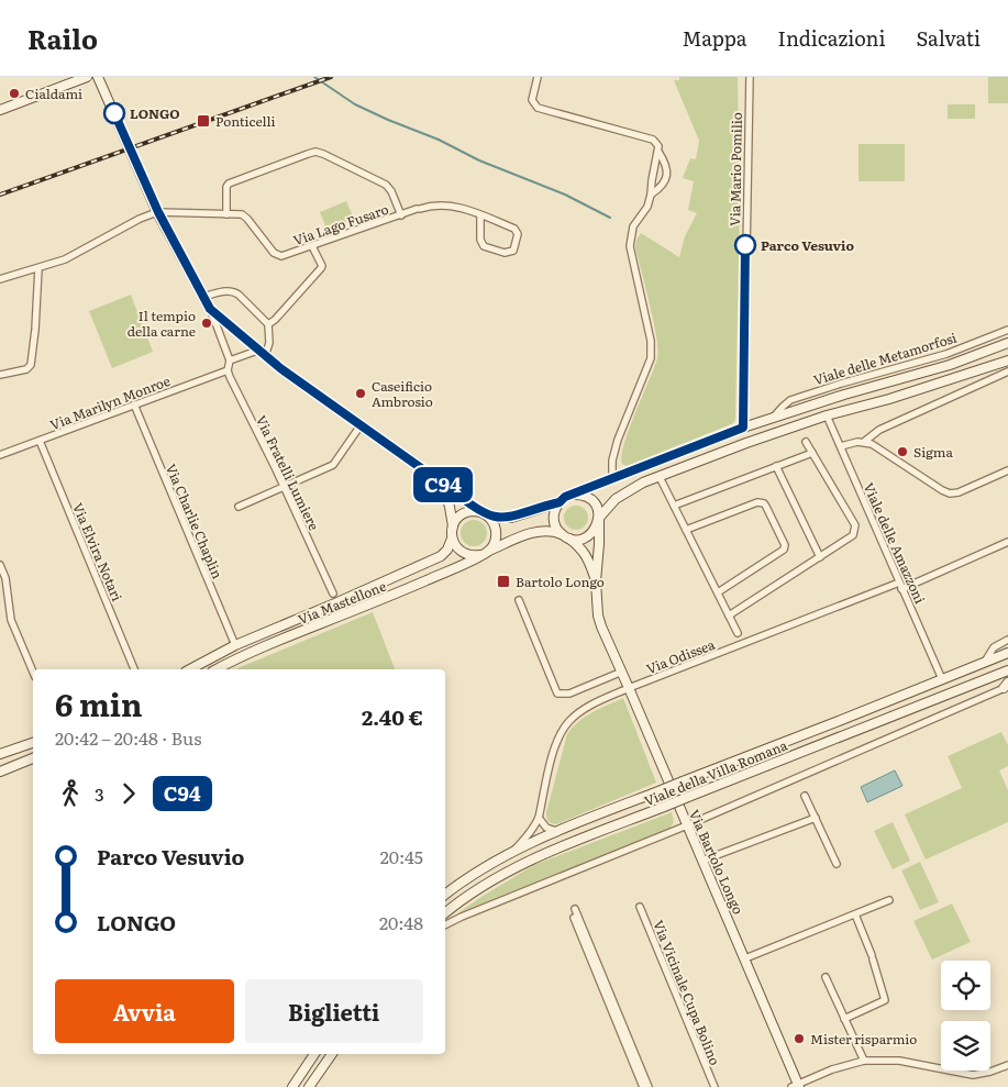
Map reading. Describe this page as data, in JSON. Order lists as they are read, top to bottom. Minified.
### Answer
{"streets":{"street":["Via Mario Pomilio","Via Lago Fusaro","Viale delle Metamorfosi","Via Marilyn Monroe","Via Fratelli Lumiere","Via Charlie Chaplin","Viale delle Amazzoni","Via Elvira Notari","Via Mastellone","Via Odissea","Viale della Villa Romana","Via Bartolo Longo","Via Vicinale Cupa Bolino"]},"crossings":[["Via Mario Pomilio","Viale delle Metamorfosi"],["Viale delle Metamorfosi","Viale delle Amazzoni"],["Viale delle Metamorfosi","Via Bartolo Longo"],["Via Marilyn Monroe","Via Fratelli Lumiere"],["Via Marilyn Monroe","Via Charlie Chaplin"],["Via Marilyn Monroe","Via Elvira Notari"],["Via Charlie Chaplin","Via Mastellone"],["Viale delle Amazzoni","Via Odissea"],["Viale delle Amazzoni","Viale della Villa Romana"],["Via Odissea","Viale della Villa Romana"],["Via Odissea","Via Bartolo Longo"]],"places":{"other":["Cialdami","LONGO","Parco Vesuvio","Il tempio della carne","Caseificio Ambrosio","Sigma","Mister risparmio"],"transit":["Ponticelli","Bartolo Longo"]},"lines":["bus line C94"],"page":{"header":"Railo","nav":["Mappa","Indicazioni","Salvati"],"on_map":"C94","heading":["6 min","20:42 – 20:48 · Bus","2.40 €"],"legs":["3","C94"],"list":[{"name":"Parco Vesuvio","value":"20:45"},{"name":"LONGO","value":"20:48"}],"buttons":["Avvia","Biglietti"]}}
